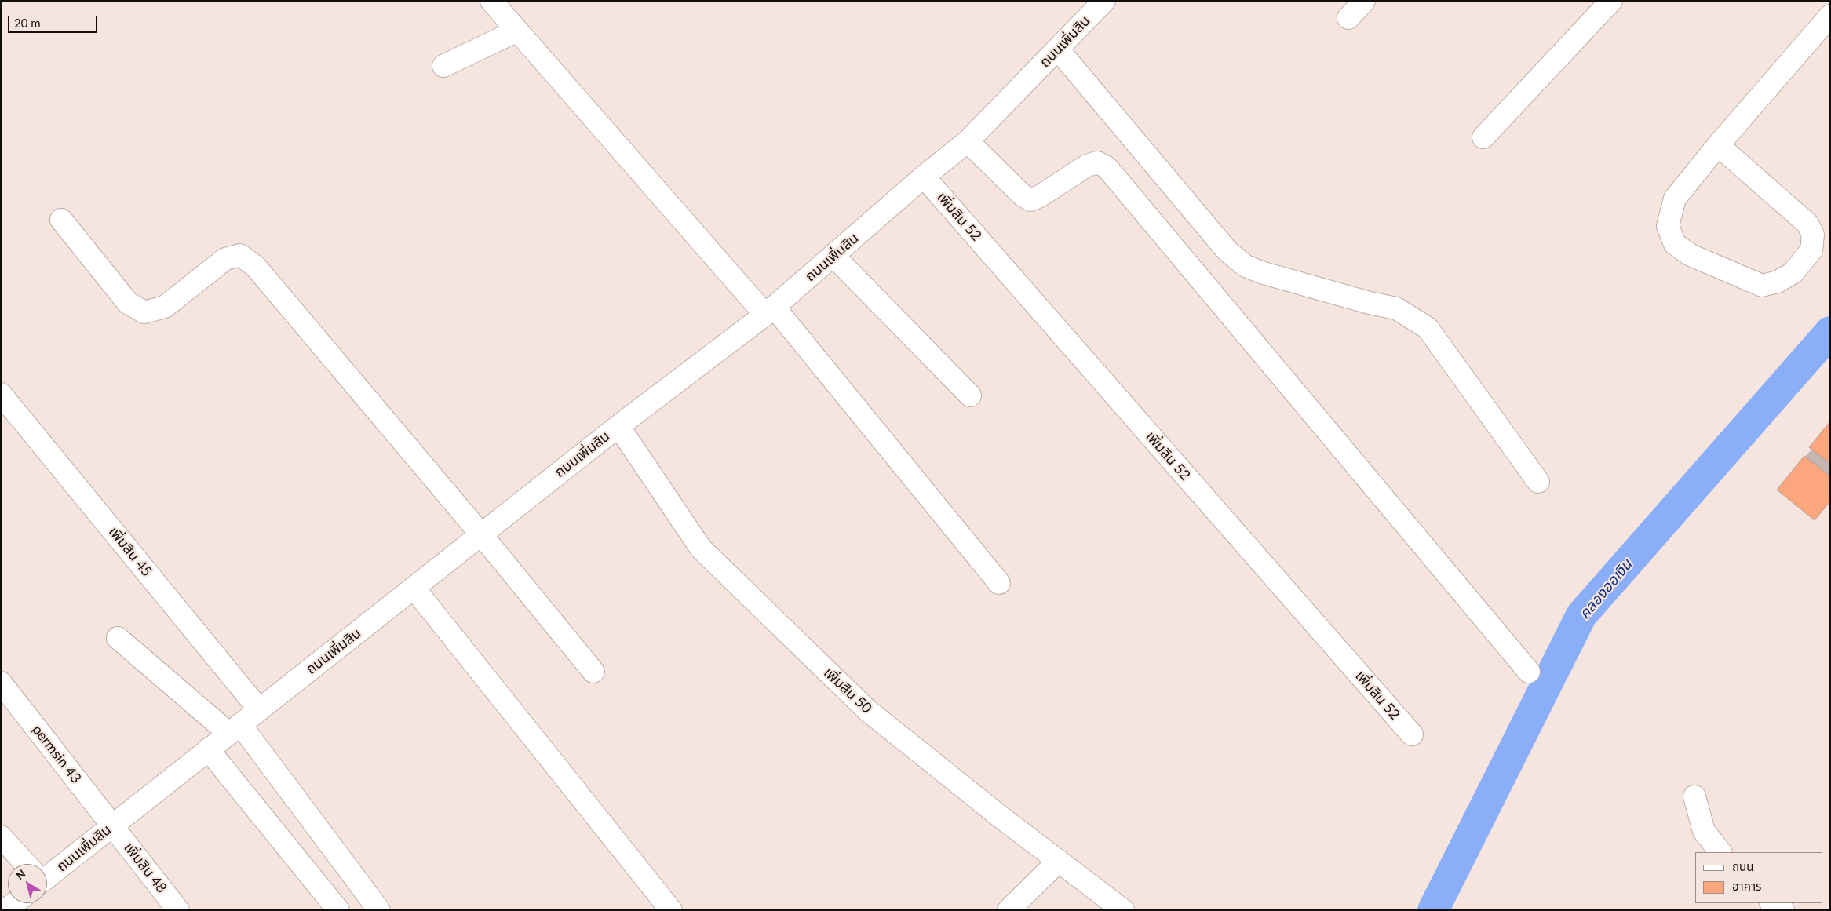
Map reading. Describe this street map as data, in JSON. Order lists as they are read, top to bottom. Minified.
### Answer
{"streets":{"street":["ถนนเพิ่มสิน","เพิ่มสิน 52","เพิ่มสิน 45","เพิ่มสิน 50","permsin 43","เพิ่มสิน 48"]},"crossings":[["ถนนเพิ่มสิน","เพิ่มสิน 52"],["ถนนเพิ่มสิน","เพิ่มสิน 45"],["ถนนเพิ่มสิน","เพิ่มสิน 50"],["ถนนเพิ่มสิน","permsin 43"],["ถนนเพิ่มสิน","เพิ่มสิน 48"],["permsin 43","เพิ่มสิน 48"]],"water":["คลองออเงิน"],"legend":["ถนน","อาคาร"],"scale_bar":"20 m","north":"top left"}
